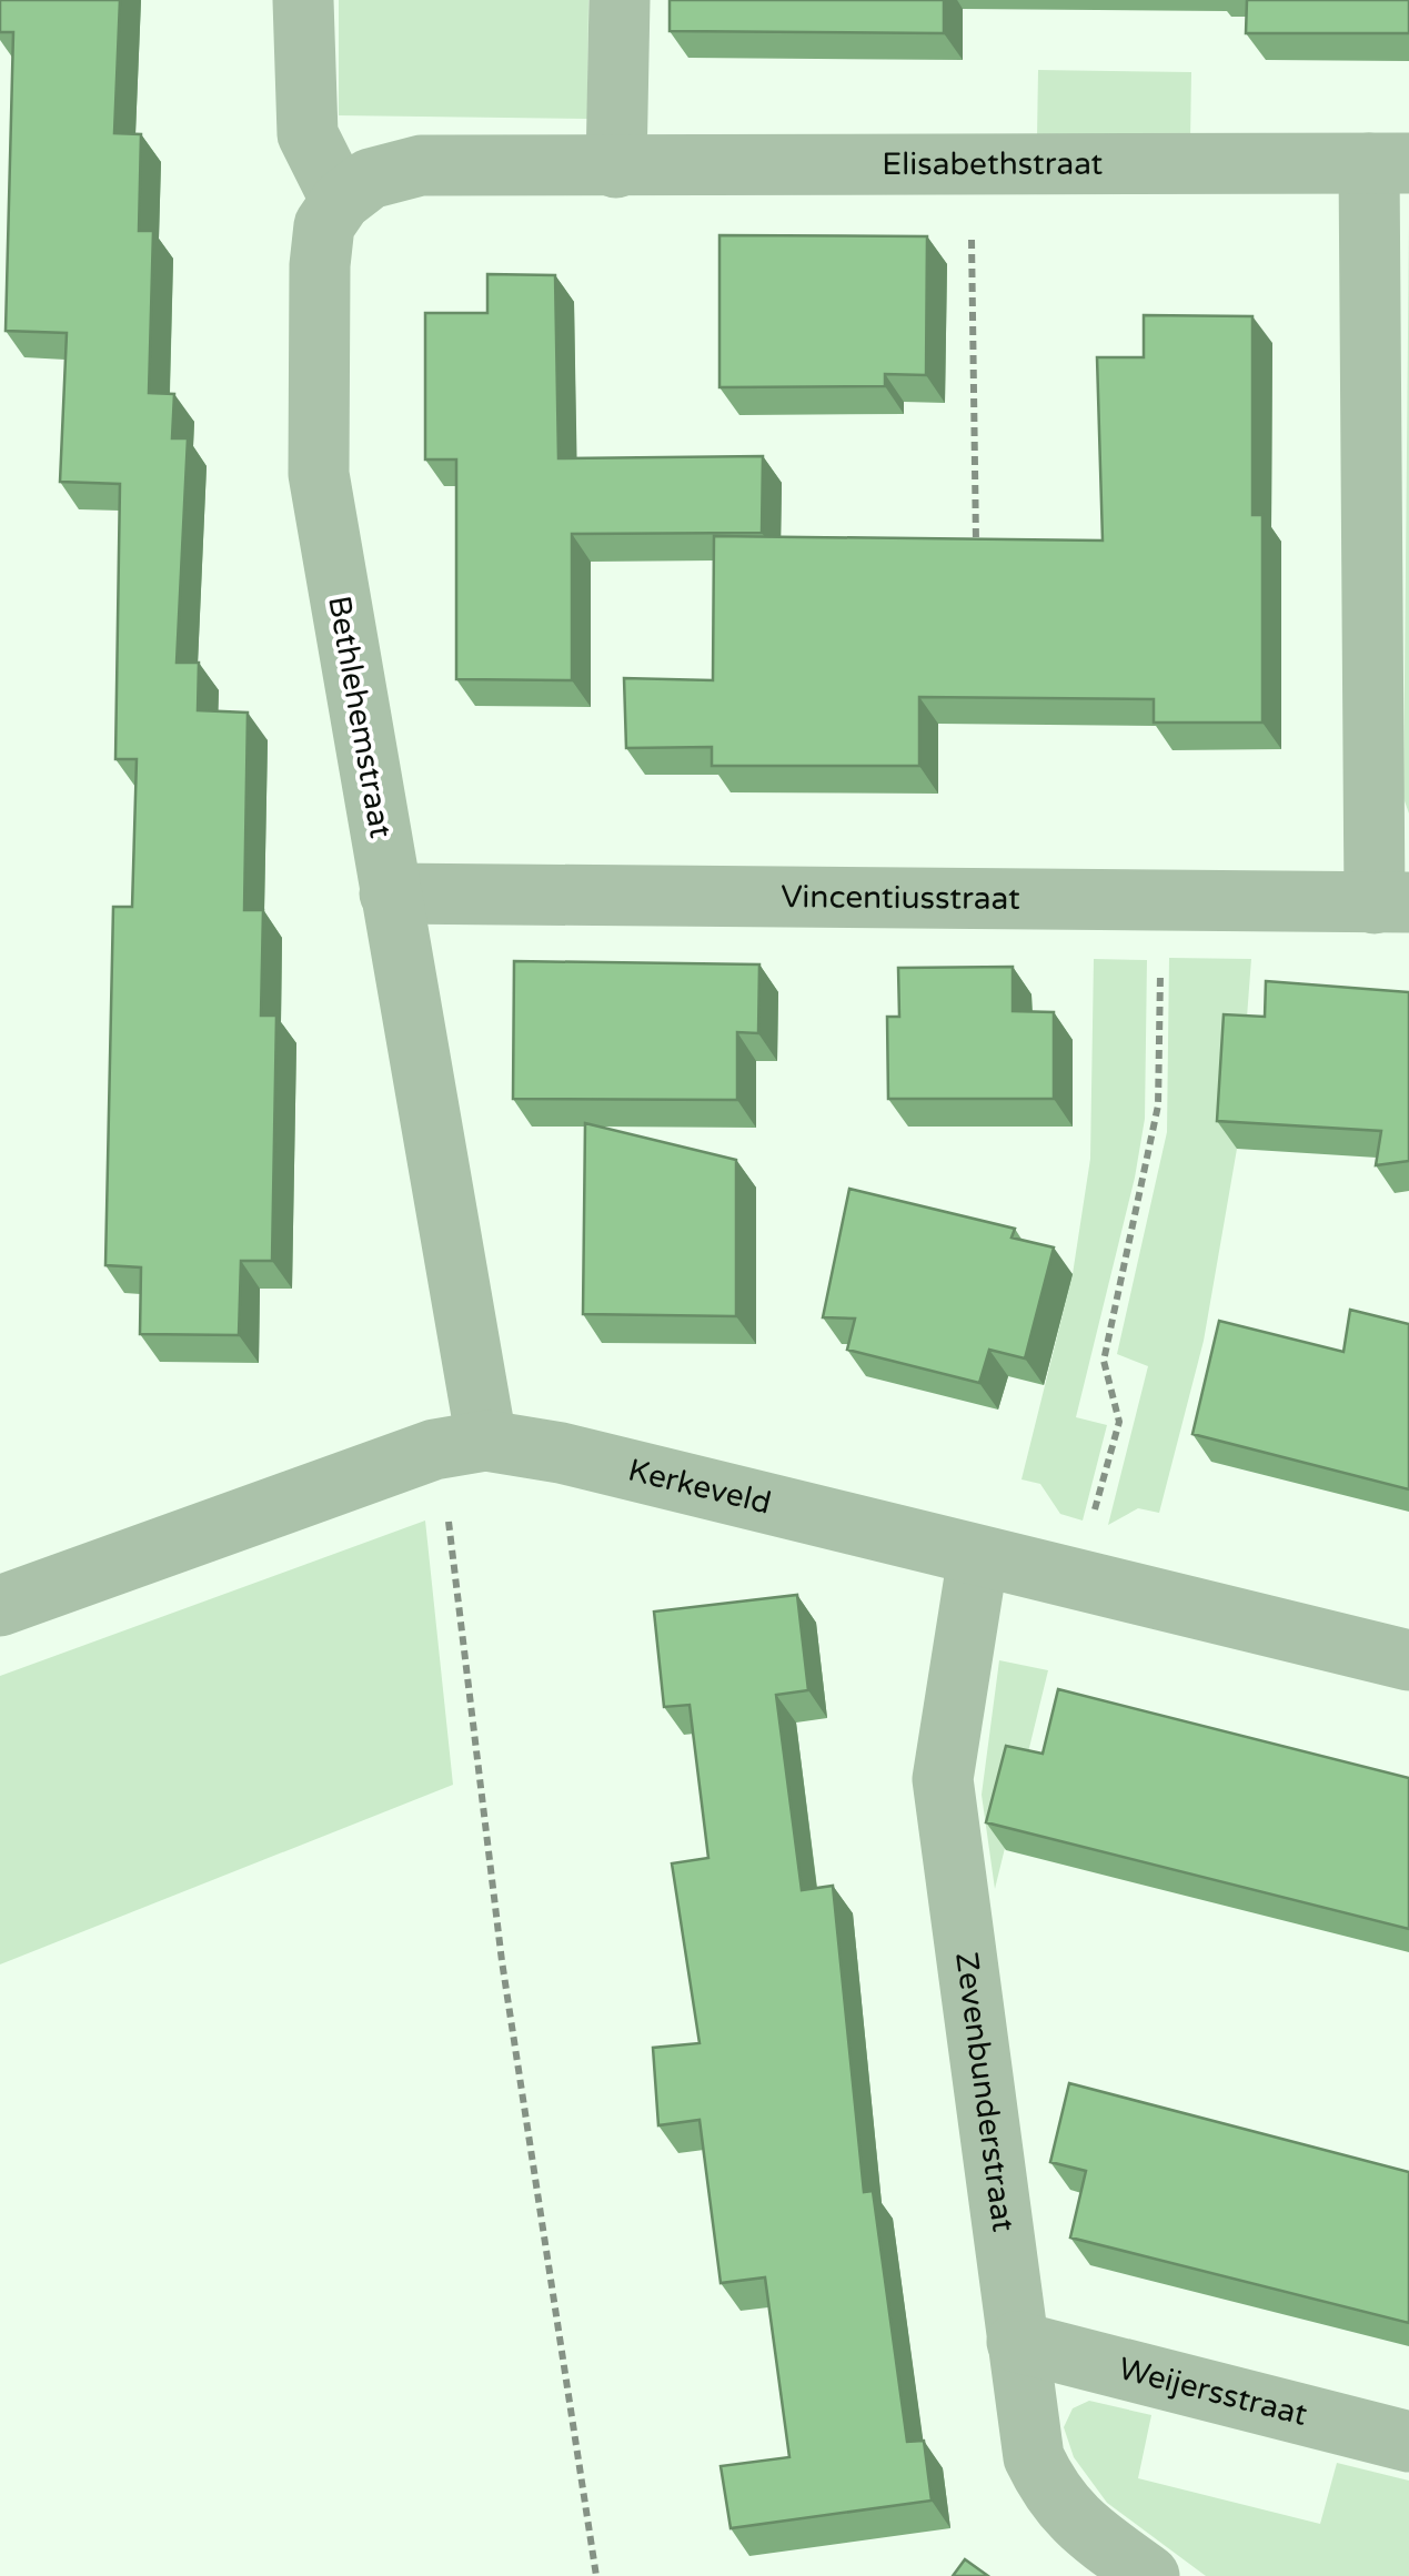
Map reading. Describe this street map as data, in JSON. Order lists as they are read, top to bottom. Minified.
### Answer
{"streets":{"street":["Elisabethstraat","Bethlehemstraat","Vincentiusstraat","Kerkeveld","Zevenbunderstraat","Weijersstraat"]},"crossings":[["Elisabethstraat","Bethlehemstraat"],["Elisabethstraat","Vincentiusstraat"],["Bethlehemstraat","Vincentiusstraat"],["Bethlehemstraat","Kerkeveld"],["Kerkeveld","Zevenbunderstraat"],["Zevenbunderstraat","Weijersstraat"]]}
